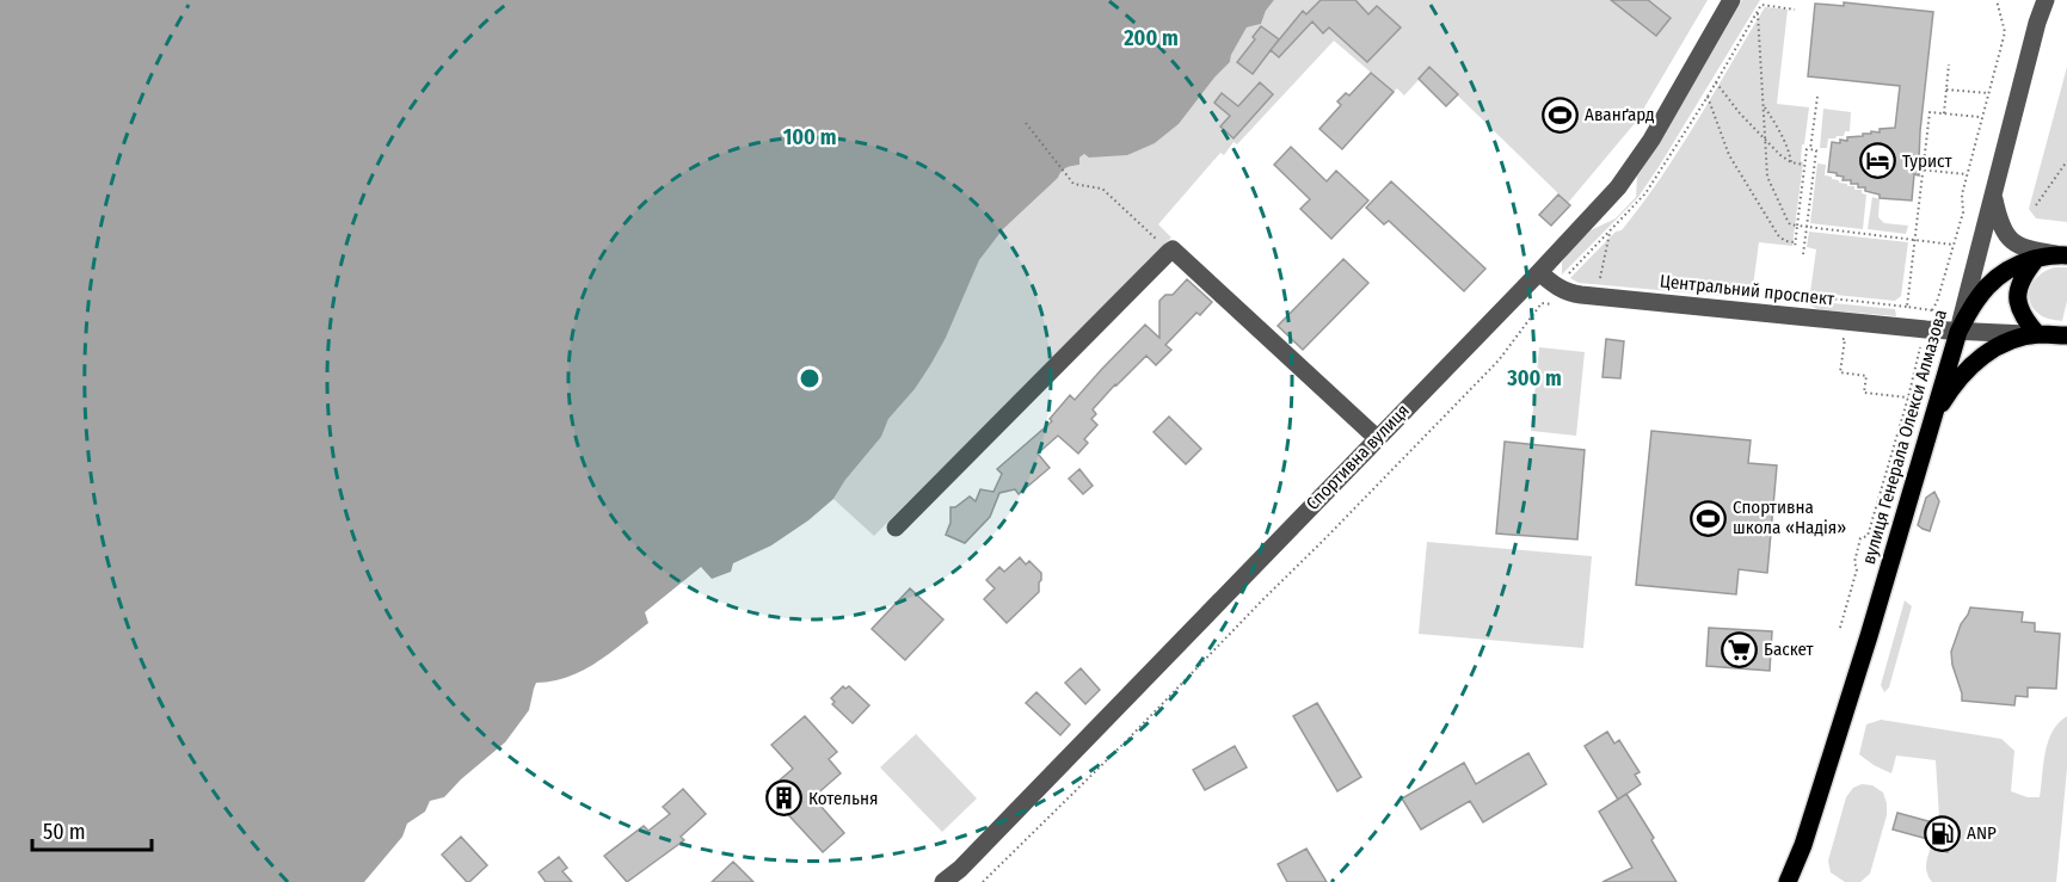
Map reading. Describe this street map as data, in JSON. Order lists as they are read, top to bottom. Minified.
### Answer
{"streets":{"main road":["Центральний проспект","вулиця Генерала Олекси Алмазова"],"street":["Спортивна вулиця"]},"crossings":[["Центральний проспект","вулиця Генерала Олекси Алмазова"],["Центральний проспект","Спортивна вулиця"]],"places":{"sports":["Аванґард","Спортивна школа «Надія»"],"hotel":["Турист"],"supermarket":["Баскет"],"building":["Котельня"],"fuel station":["ANP"]},"scale_bar":"50 m","rings":["200 m","100 m","300 m"]}
